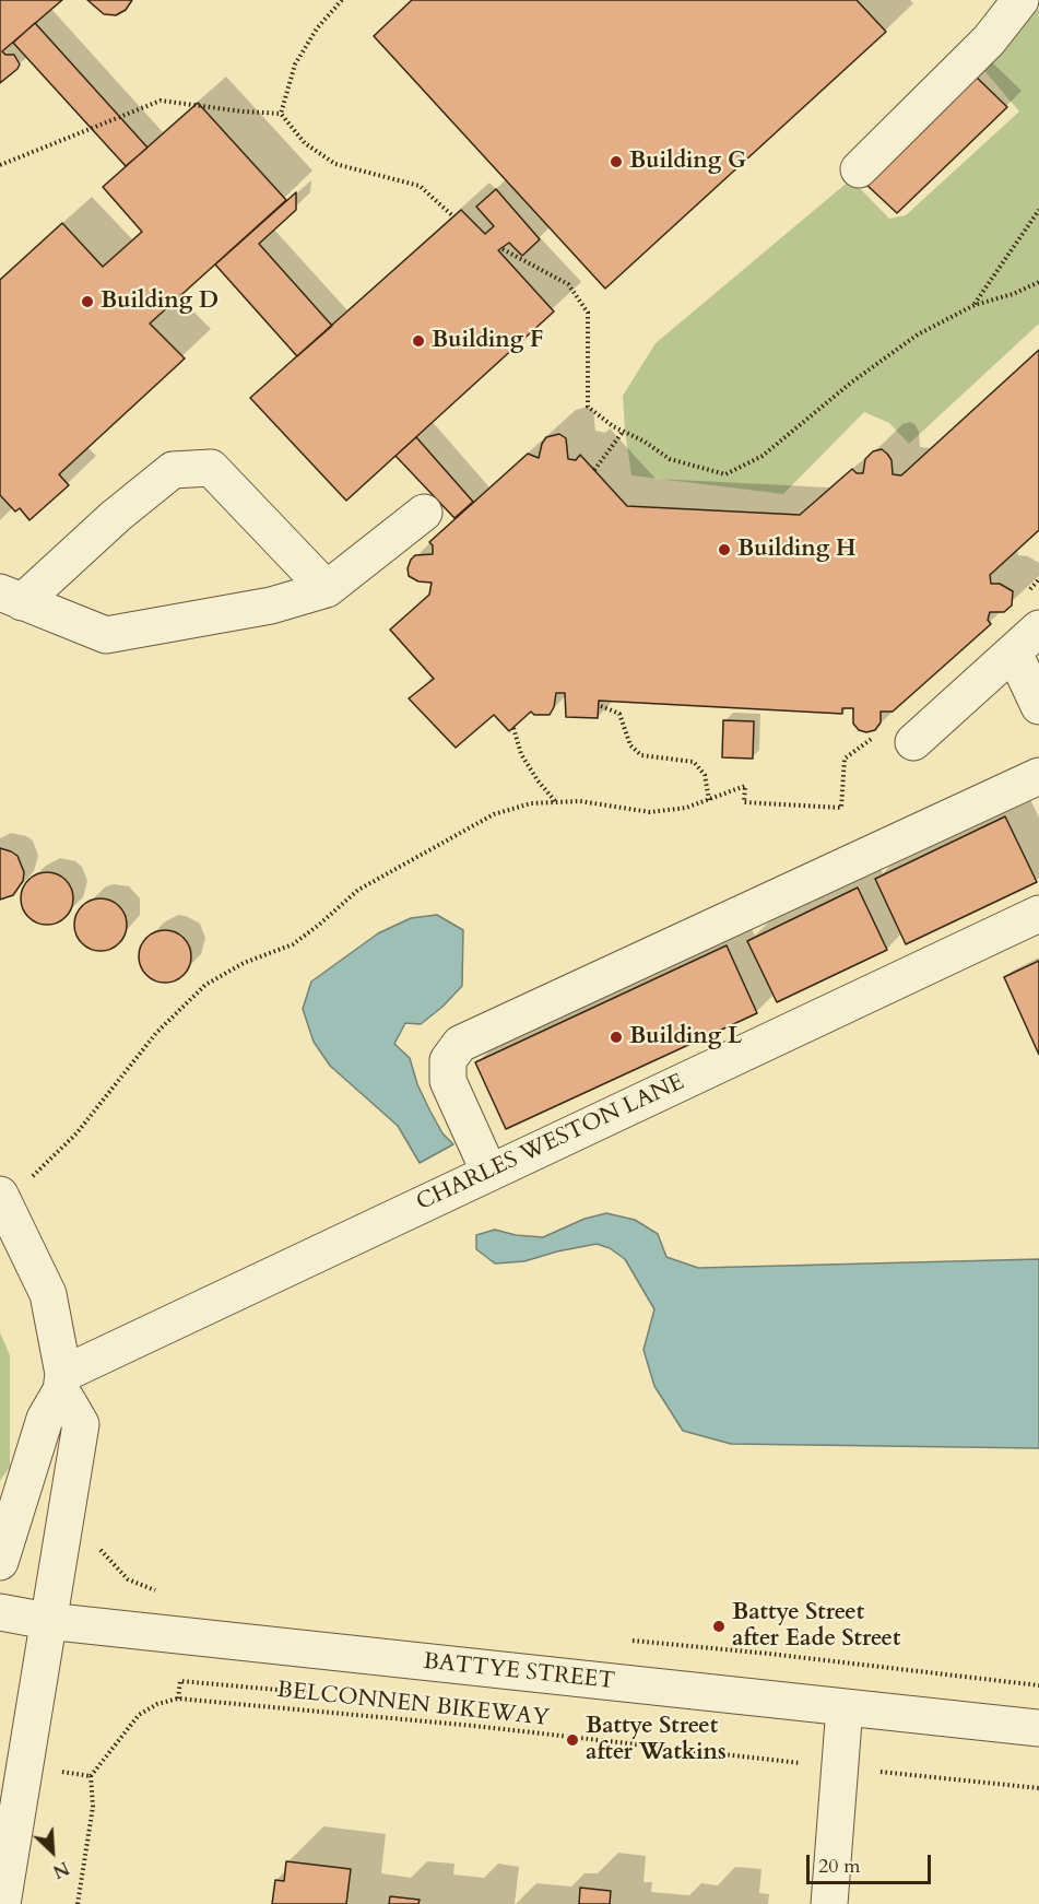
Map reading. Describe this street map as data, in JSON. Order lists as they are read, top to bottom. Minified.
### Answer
{"streets":{"street":["CHARLES WESTON LANE","BATTYE STREET"],"path":["BELCONNEN BIKEWAY"]},"places":["Building G","Building D","Building F","Building H","Building L","Battye Street after Eade Street","Battye Street after Watkins"],"scale_bar":"20 m","north":"bottom right"}
